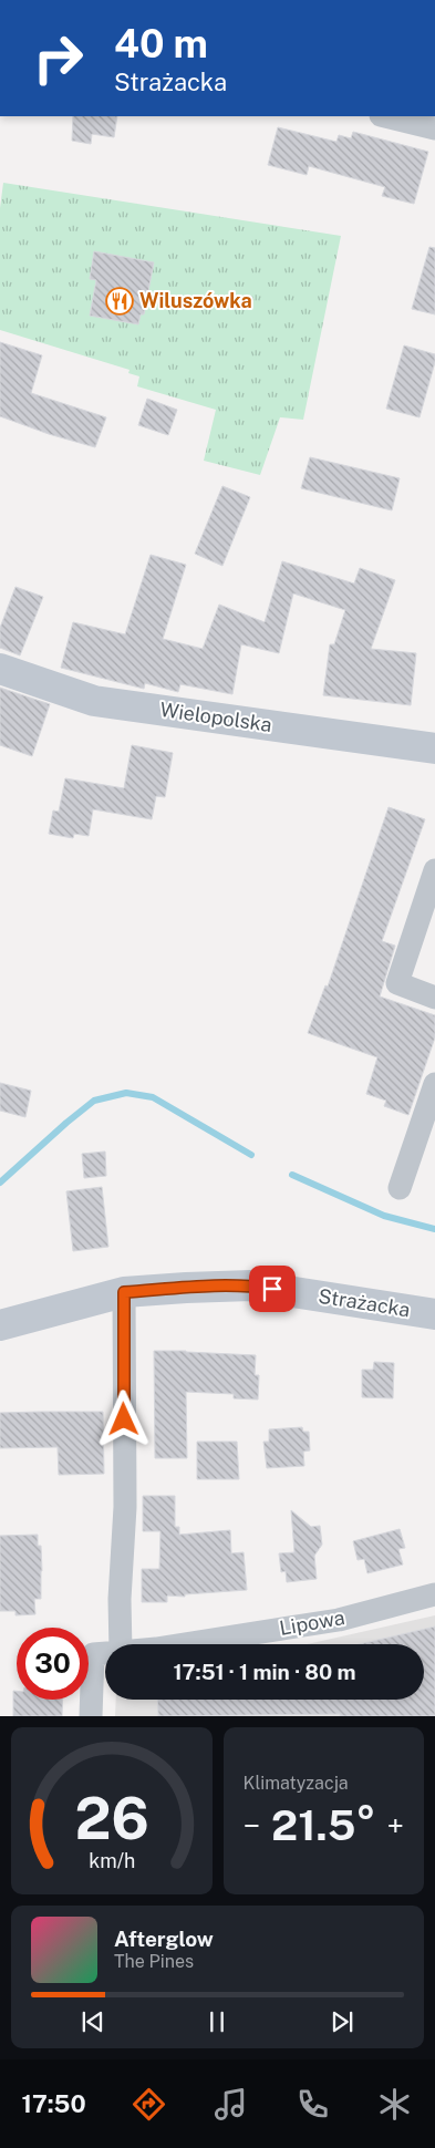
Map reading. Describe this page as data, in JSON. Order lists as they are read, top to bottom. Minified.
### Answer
{"streets":{"street":["Wielopolska","Strażacka","Lipowa"]},"places":{"restaurant":["Wiluszówka"]},"page":{"turn":["40 m","Strażacka"],"limit":"30","trip":"17:51 · 1 min · 80 m","tile":"Klimatyzacja","heat":["−","21.5°","+"],"song":["Afterglow","The Pines"],"tabs":"17:50","gauge":["26","km/h"]}}
